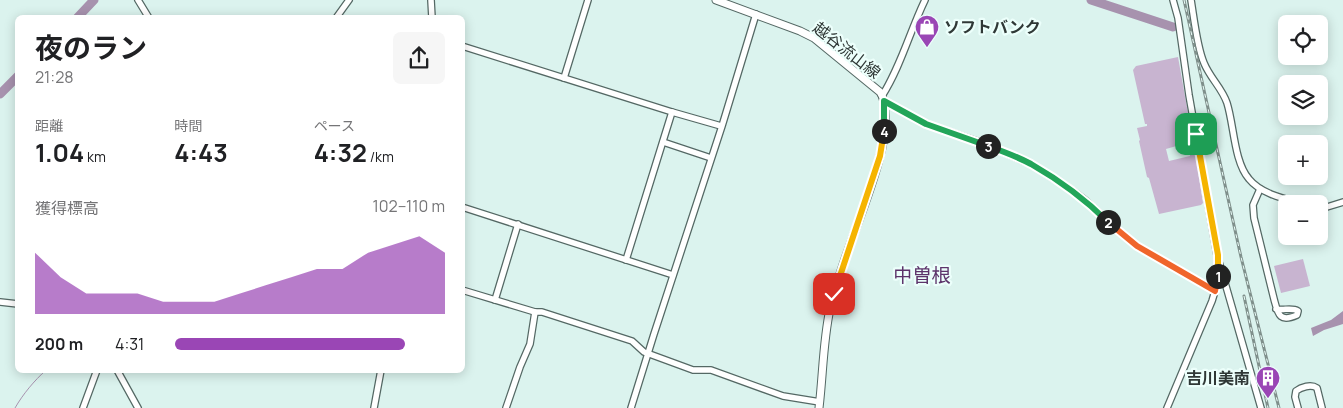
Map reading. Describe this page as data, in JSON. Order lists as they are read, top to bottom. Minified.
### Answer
{"streets":{"main road":["越谷流山線"]},"districts":["中曽根"],"places":{"shop":["ソフトバンク"],"building":["吉川美南"]},"page":{"map_buttons":["+","−"],"heading":["夜のラン","21:28"],"stats":[["距離","1.04 km"],["時間","4:43"],["ペース","4:32 /km"]],"pins":["4","3","2","1"],"chart":["獲得標高","102–110 m"],"list":[{"name":"200 m","note":"4:31"}]}}
